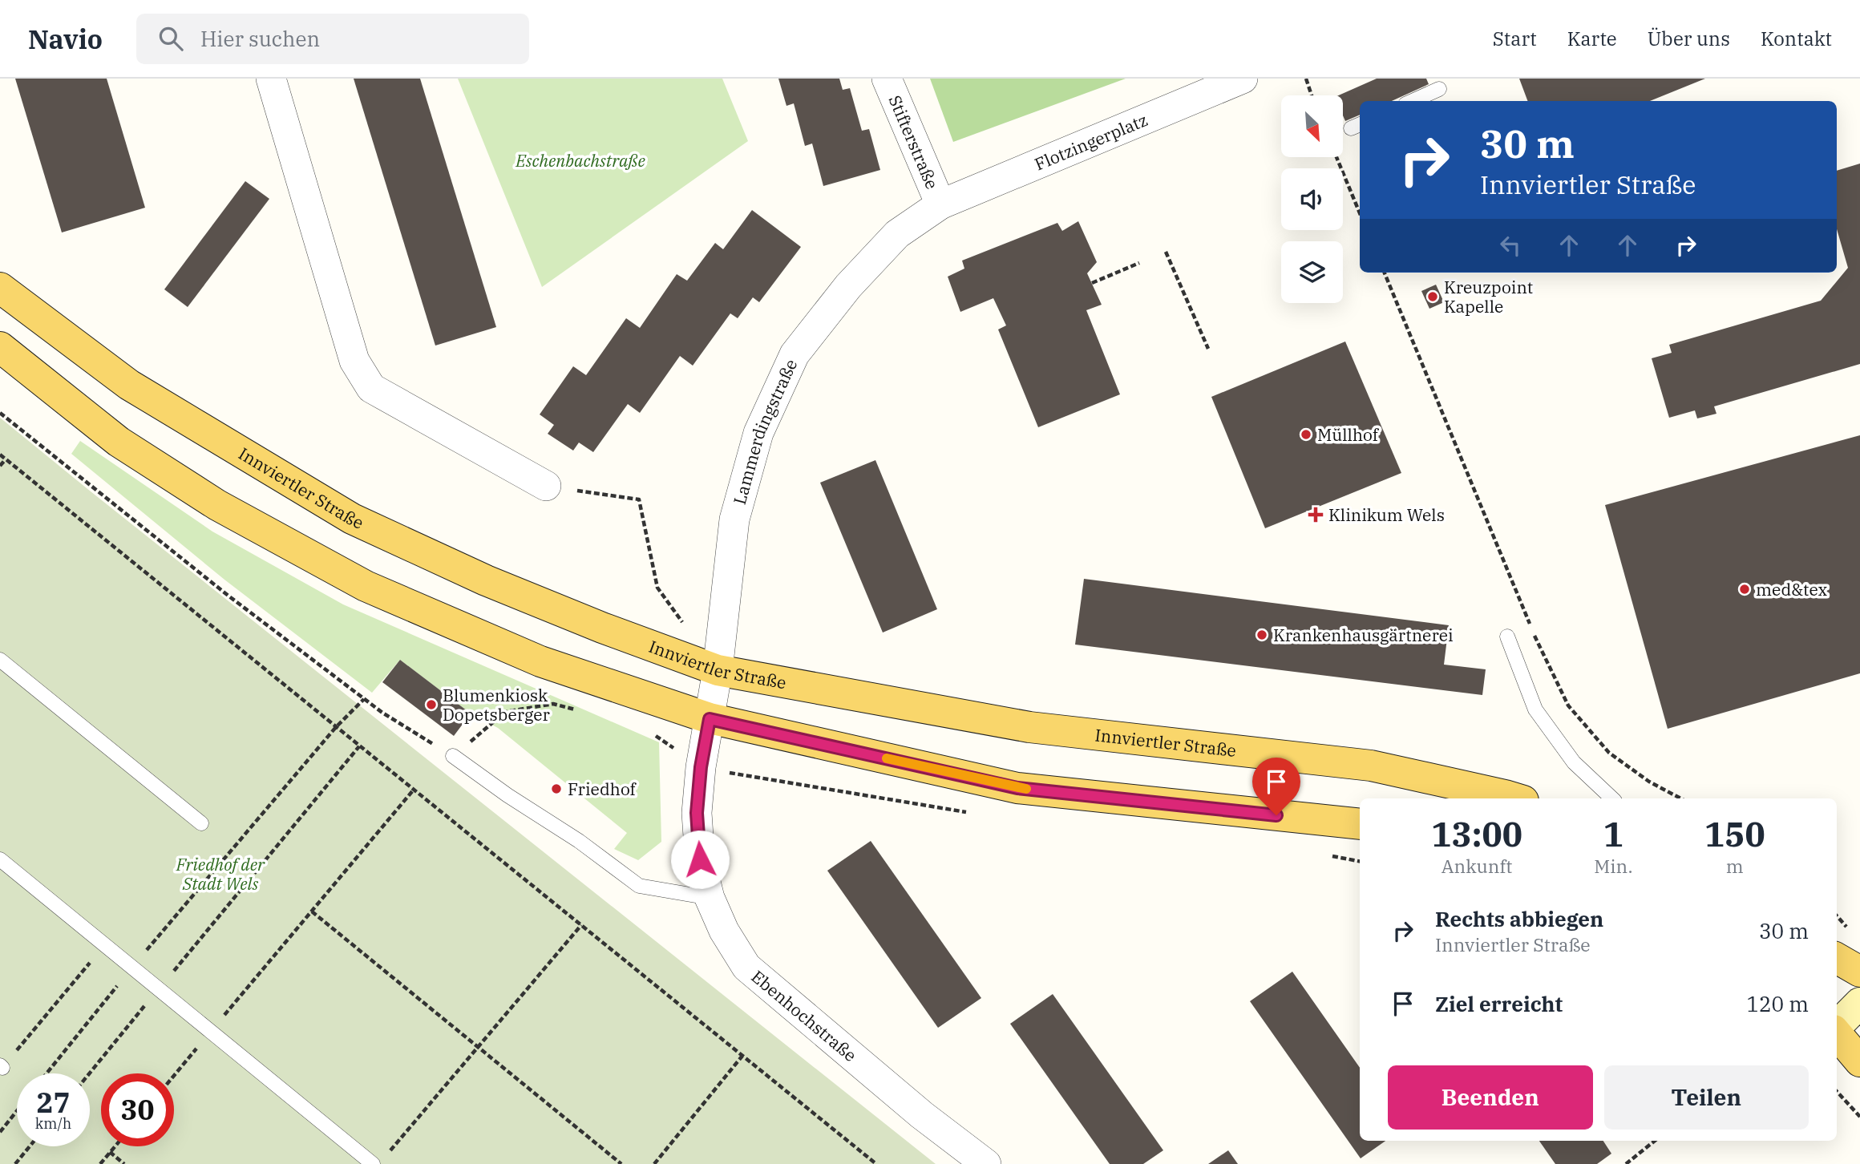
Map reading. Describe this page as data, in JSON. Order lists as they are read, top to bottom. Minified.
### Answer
{"streets":{"main road":["Innviertler Straße"],"street":["Stifterstraße","Flotzingerplatz","Lammerdingstraße","Ebenhochstraße"]},"crossings":[["Stifterstraße","Flotzingerplatz"],["Stifterstraße","Lammerdingstraße"],["Flotzingerplatz","Lammerdingstraße"],["Lammerdingstraße","Innviertler Straße"],["Lammerdingstraße","Ebenhochstraße"]],"parks":["Eschenbachstraße","Friedhof der Stadt Wels"],"places":{"other":["Kreuzpoint Kapelle","Müllhof","med&tex","Krankenhausgärtnerei","Blumenkiosk Dopetsberger","Friedhof"],"health":["Klinikum Wels"]},"north":"bottom right","page":{"header":"Navio","search":"Hier suchen","nav":["Start","Karte","Über uns","Kontakt"],"turn":["30 m","Innviertler Straße"],"eta":["13:00","Ankunft","1","Min.","150","m"],"list":[{"name":"Rechts abbiegen","note":"Innviertler Straße","value":"30 m"},{"name":"Ziel erreicht","value":"120 m"}],"buttons":["Beenden","Teilen"],"speed":"27 km/h","limit":"30"}}
